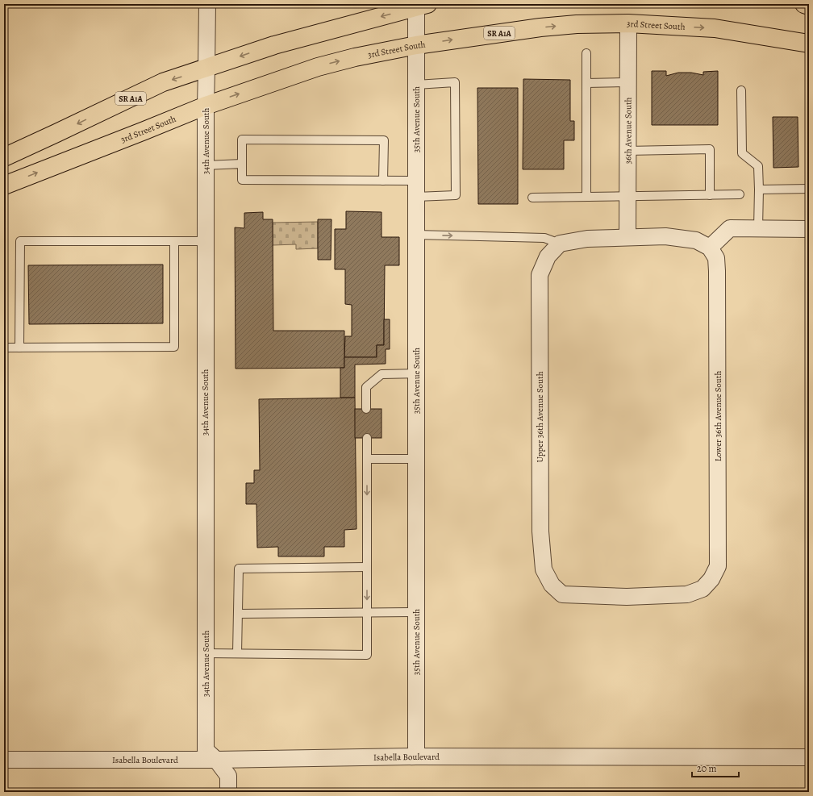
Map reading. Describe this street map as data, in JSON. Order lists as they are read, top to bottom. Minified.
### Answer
{"streets":{"main road":["3rd Street South","SR A1A"],"street":["35th Avenue South","36th Avenue South","34th Avenue South","Lower 36th Avenue South","Upper 36th Avenue South","Isabella Boulevard"]},"crossings":[["3rd Street South","35th Avenue South"],["3rd Street South","36th Avenue South"],["3rd Street South","34th Avenue South"],["SR A1A","35th Avenue South"],["SR A1A","34th Avenue South"],["35th Avenue South","Isabella Boulevard"],["34th Avenue South","Isabella Boulevard"],["Lower 36th Avenue South","Upper 36th Avenue South"]],"scale_bar":"20 m"}
